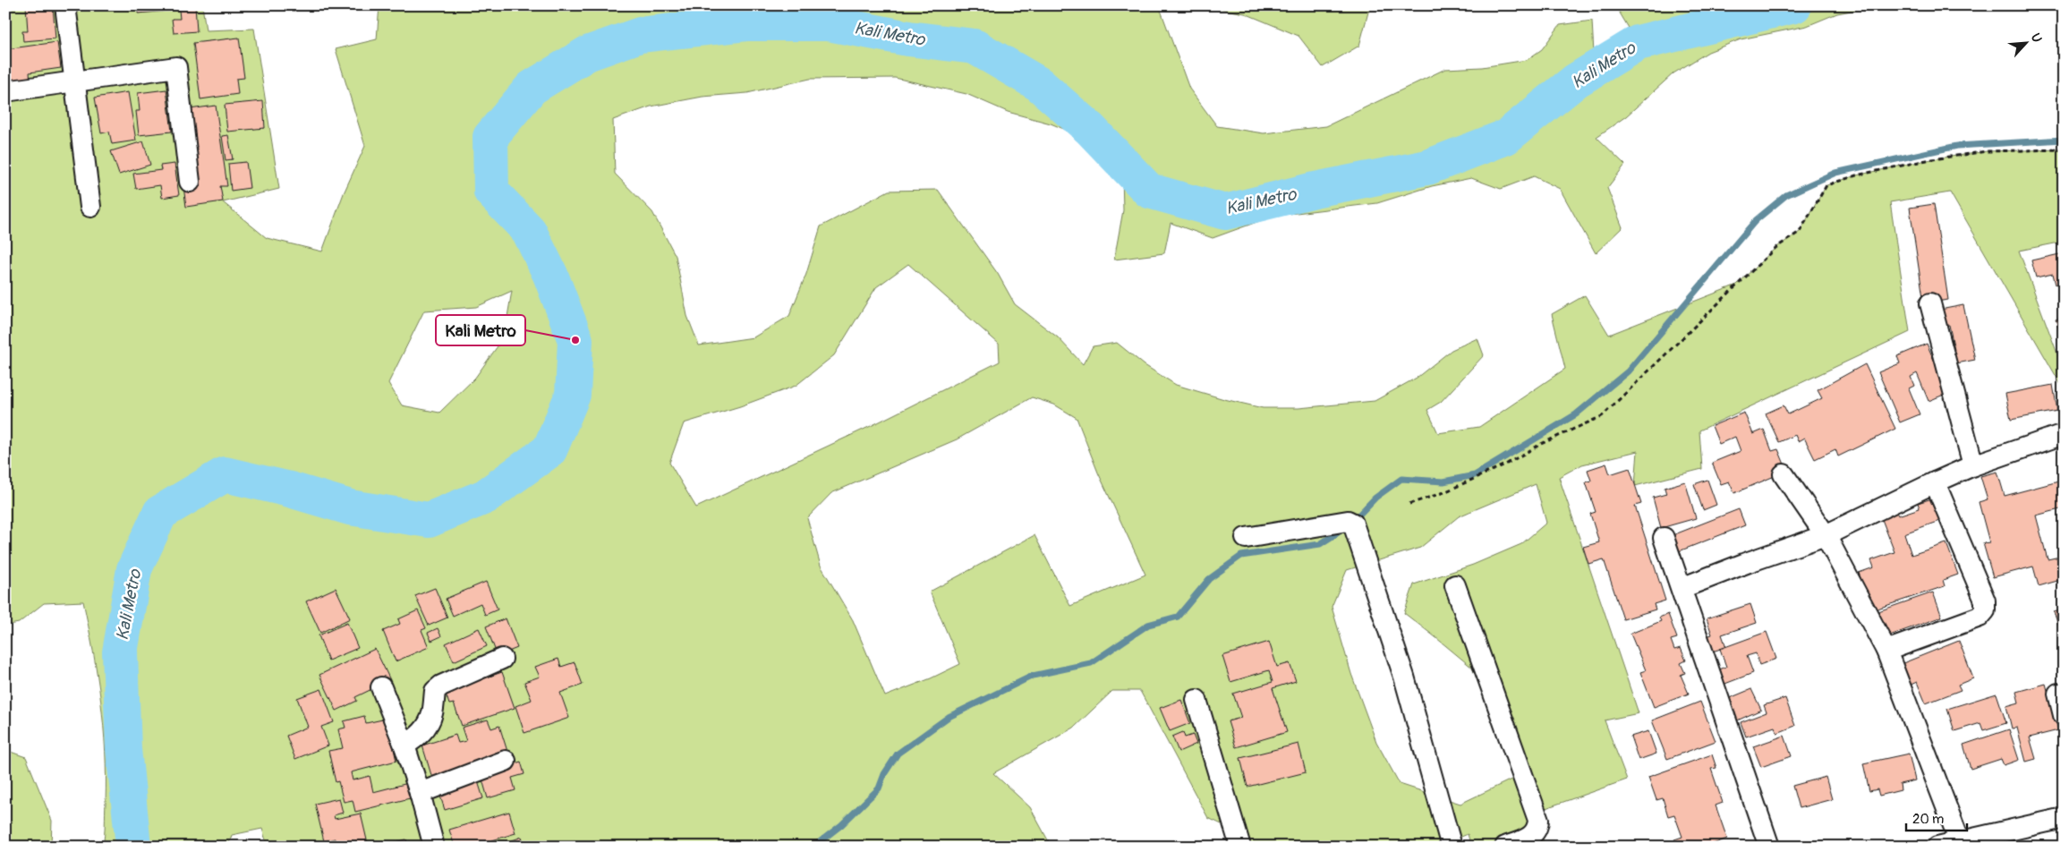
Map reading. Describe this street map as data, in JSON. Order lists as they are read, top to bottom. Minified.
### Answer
{"water":["Kali Metro"],"places":["Kali Metro"],"scale_bar":"20 m","north":"top right"}
